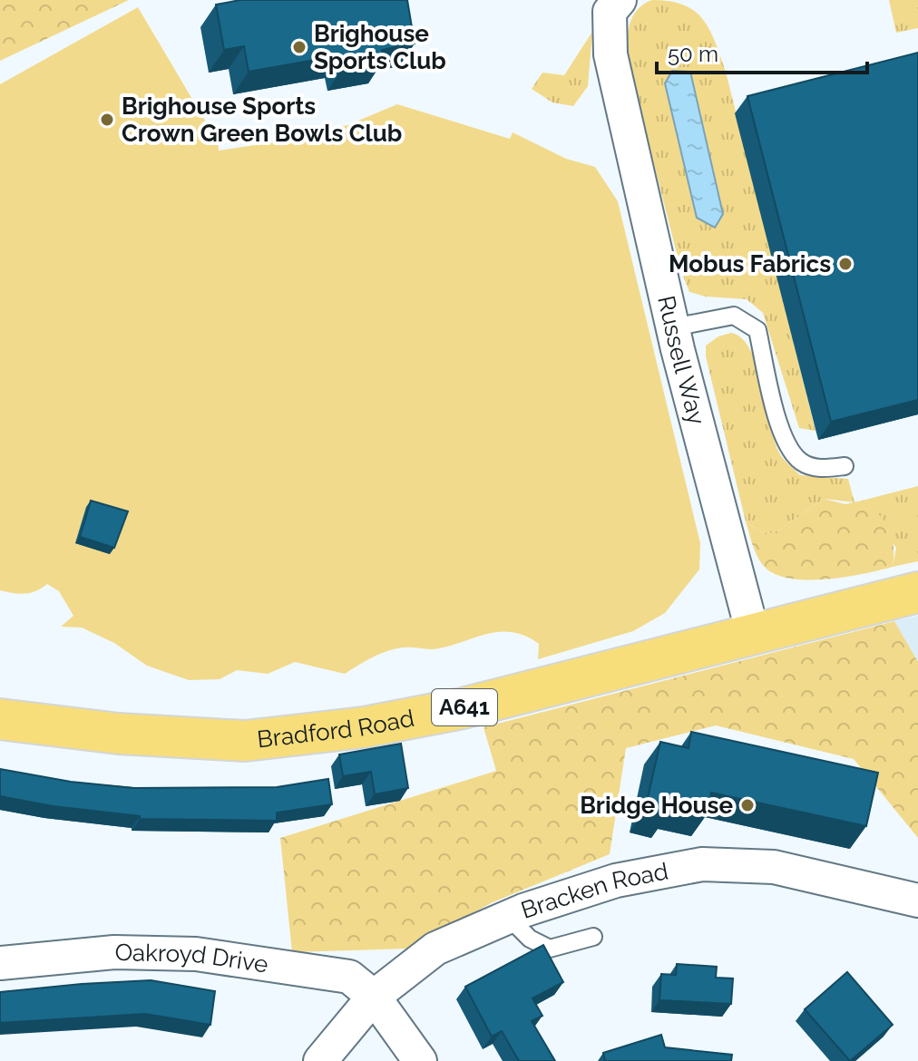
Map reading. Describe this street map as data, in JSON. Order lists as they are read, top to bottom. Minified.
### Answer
{"streets":{"main road":["A641","Bradford Road"],"street":["Russell Way","Bracken Road","Oakroyd Drive"]},"crossings":[["Russell Way","Bradford Road"],["Bracken Road","Oakroyd Drive"]],"places":["Brighouse Sports Club","Brighouse Sports Crown Green Bowls Club","Mobus Fabrics","Bridge House"],"scale_bar":"50 m"}
